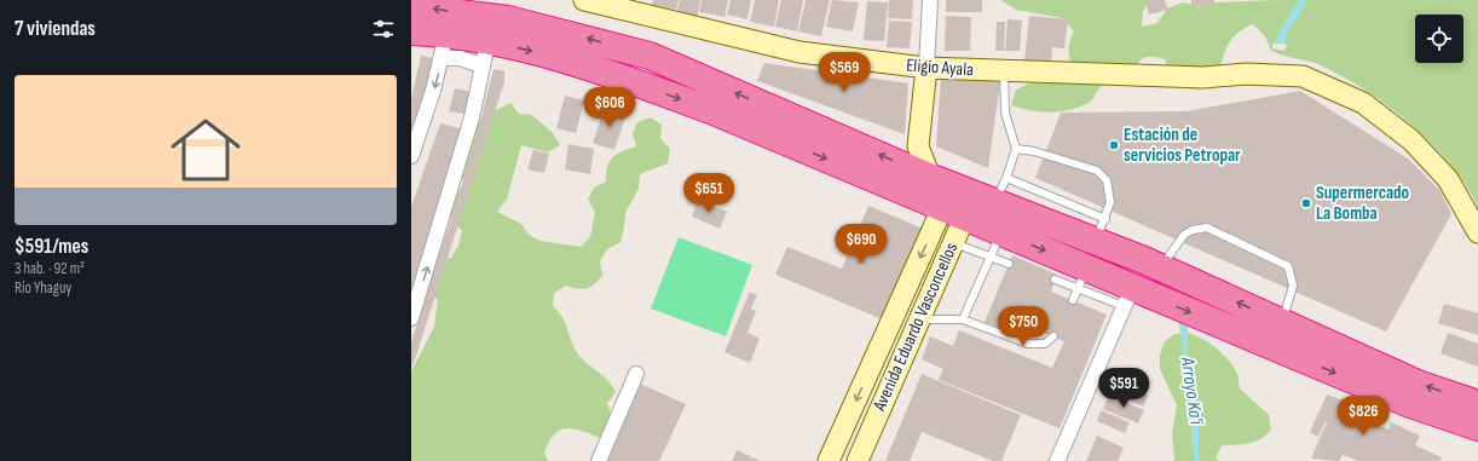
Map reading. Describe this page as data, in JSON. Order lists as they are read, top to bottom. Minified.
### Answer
{"streets":{"street":["Eligio Ayala","Avenida Eduardo Vasconcellos"]},"water":["Arroyo Ka'i"],"places":["Estación de servicios Petropar","Supermercado La Bomba"],"page":{"heading":"7 viviendas","price":["$569","$606","$651","$690","$750","$591","$826"],"list":[{"name":"$591/mes","note":"3 hab. · 92 m² · Río Yhaguy"}]}}
